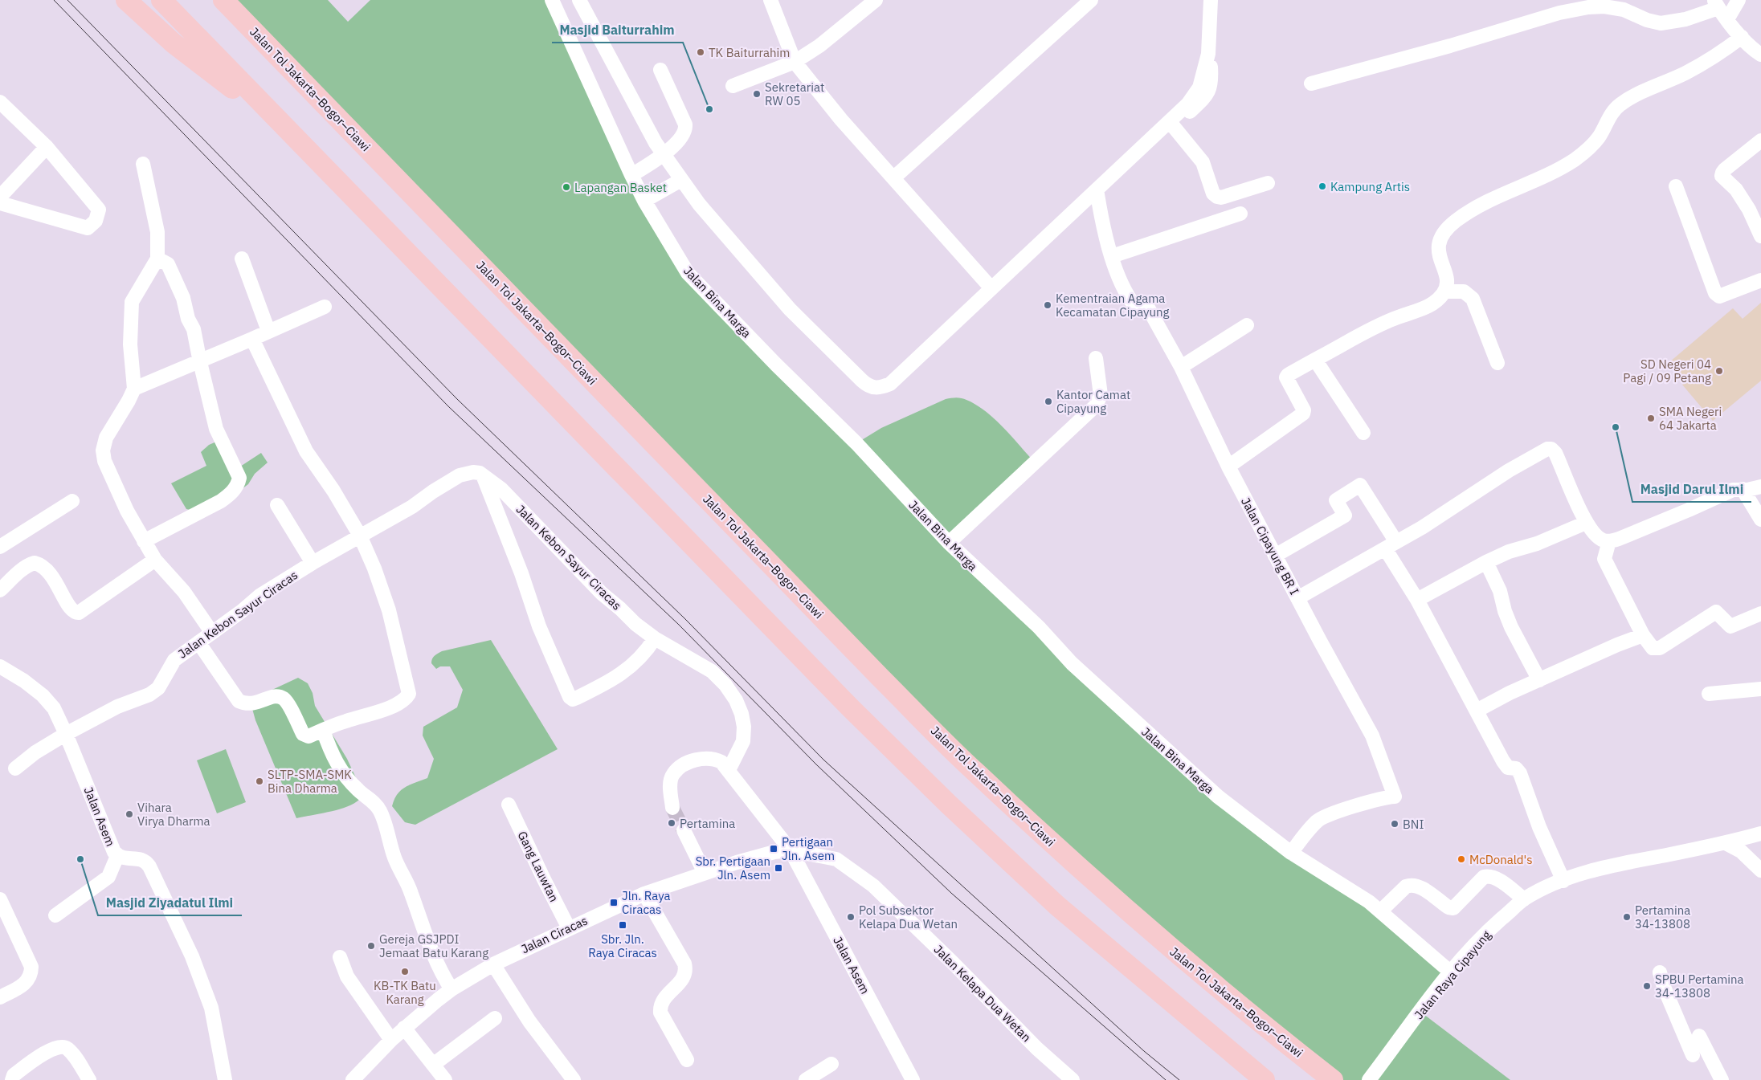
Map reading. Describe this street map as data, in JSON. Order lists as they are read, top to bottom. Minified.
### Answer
{"streets":{"highway":["Jalan Tol Jakarta–Bogor–Ciawi"],"street":["Jalan Bina Marga","Jalan Cipayung BR I","Jalan Kebon Sayur Ciracas","Jalan Asem","Gang Lauwtan","Jalan Ciracas","Jalan Raya Cipayung","Jalan Kelapa Dua Wetan"]},"crossings":[["Jalan Bina Marga","Jalan Cipayung BR I"],["Jalan Bina Marga","Jalan Raya Cipayung"],["Jalan Kebon Sayur Ciracas","Jalan Asem"],["Jalan Asem","Jalan Ciracas"],["Jalan Asem","Jalan Kelapa Dua Wetan"],["Gang Lauwtan","Jalan Ciracas"],["Jalan Ciracas","Jalan Kelapa Dua Wetan"]],"places":{"other":["TK Baiturrahim","Sekretariat RW 05","Masjid Baiturrahim","Kampung Artis","Lapangan Basket","Kementraian Agama Kecamatan Cipayung","SD Negeri 04 Pagi / 09 Petang","Kantor Camat Cipayung","SMA Negeri 64 Jakarta","Masjid Darul Ilmi","SLTP-SMA-SMK Bina Dharma","Vihara Virya Dharma","Pertamina","BNI","Masjid Ziyadatul Ilmi","McDonald's","Pol Subsektor Kelapa Dua Wetan","Pertamina 34-13808","Gereja GSJPDI Jemaat Batu Karang","KB-TK Batu Karang","SPBU Pertamina 34-13808"],"transit":["Pertigaan Jln. Asem","Sbr. Pertigaan Jln. Asem","Jln. Raya Ciracas","Sbr. Jln. Raya Ciracas"]}}
